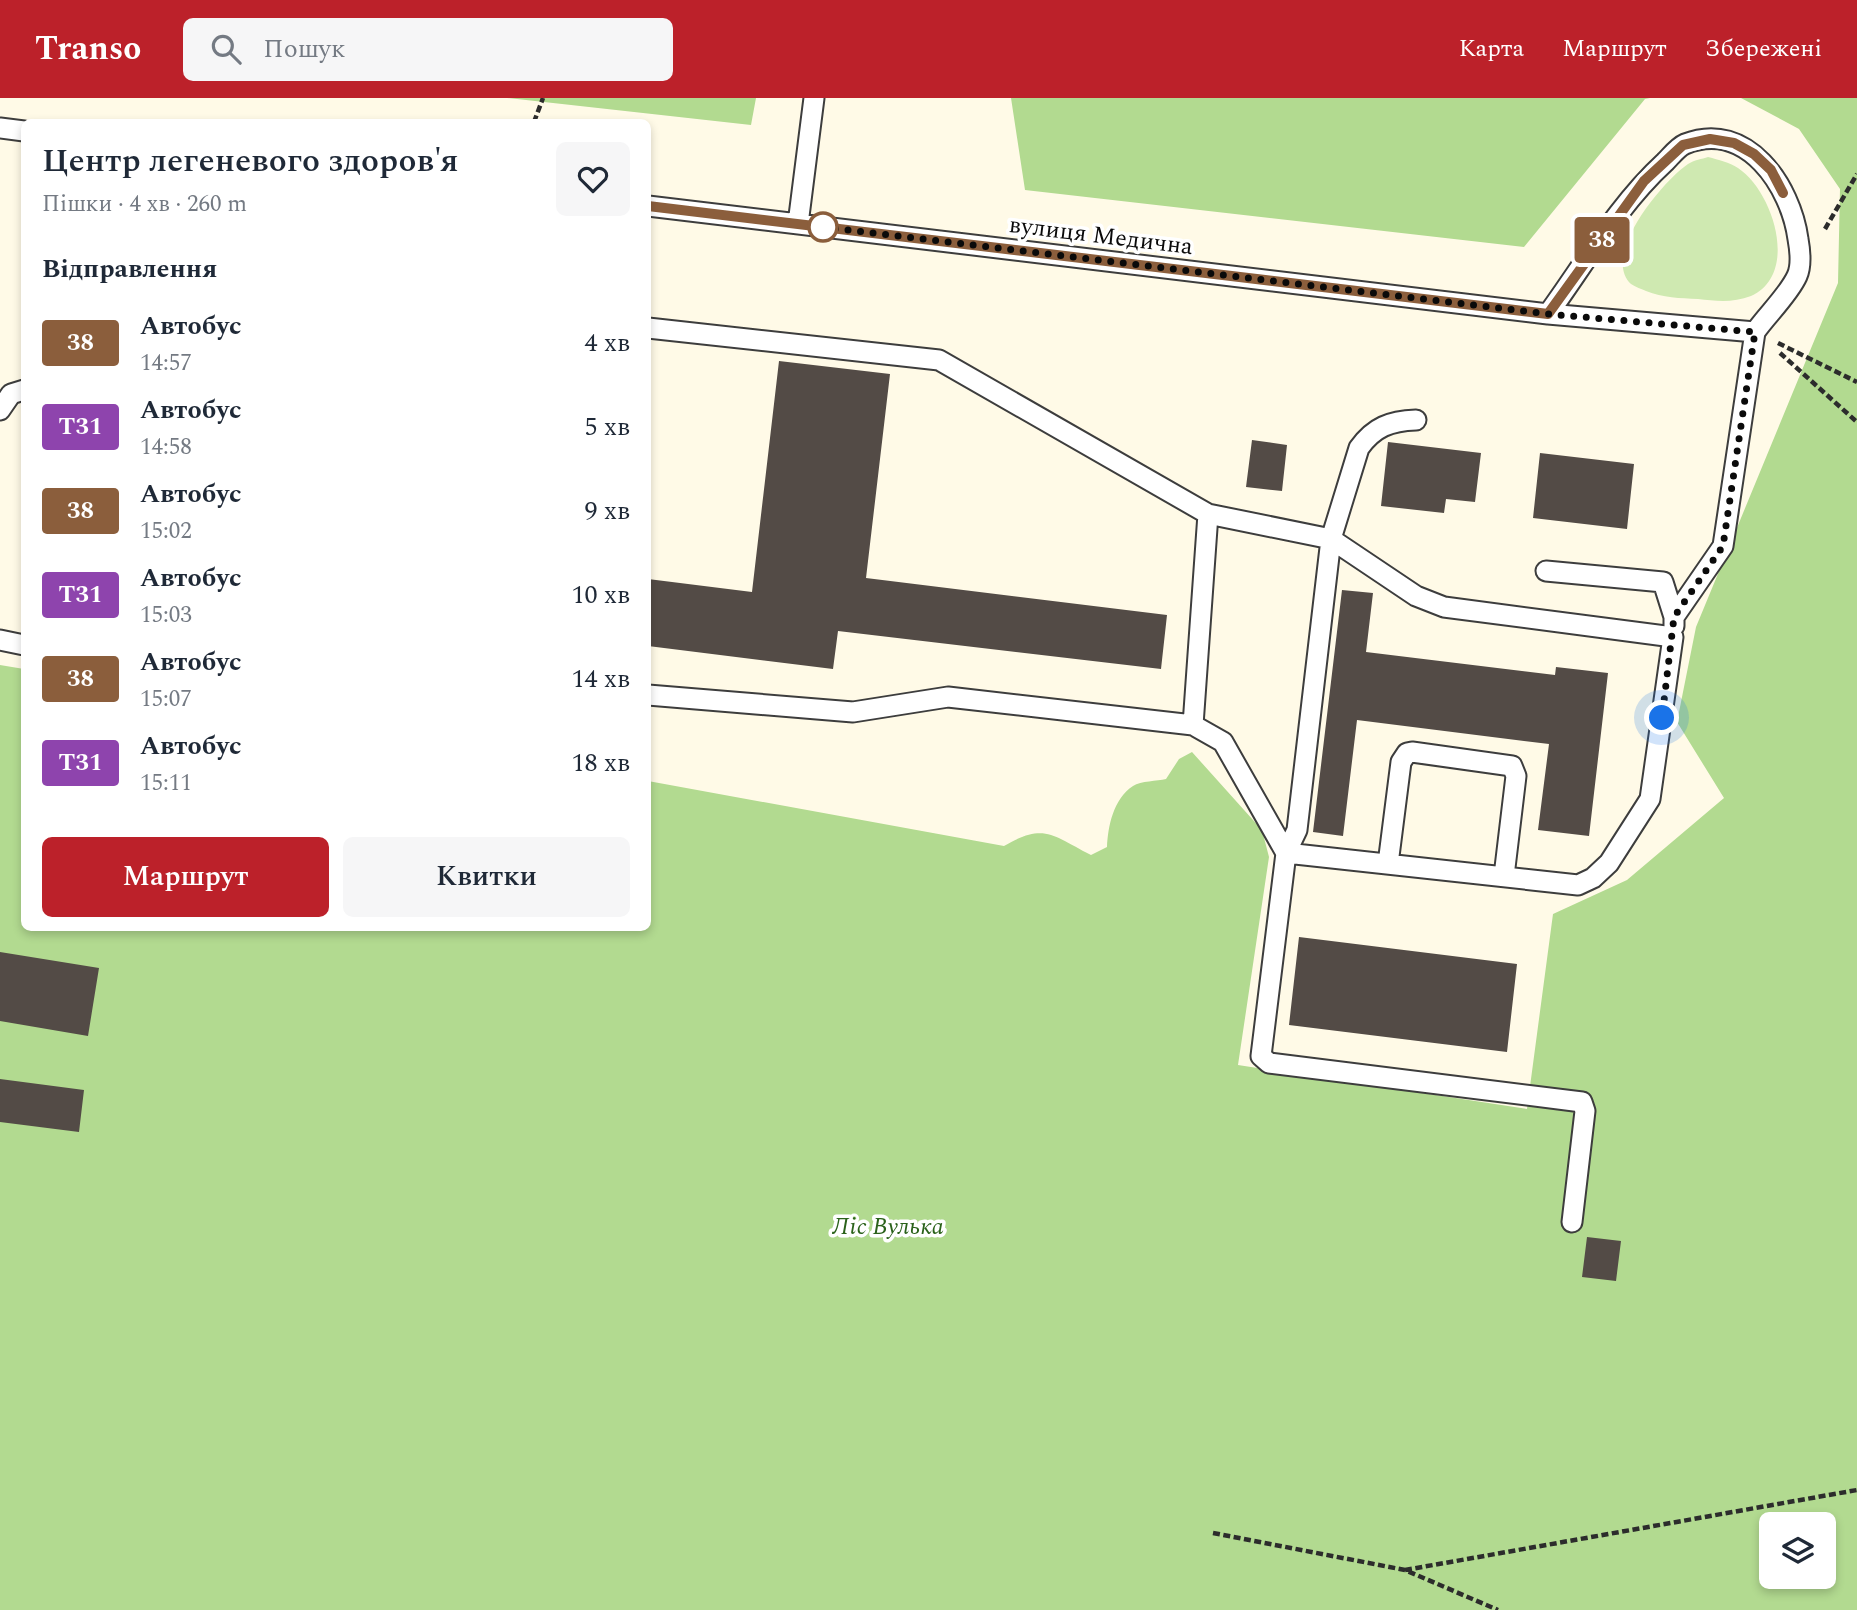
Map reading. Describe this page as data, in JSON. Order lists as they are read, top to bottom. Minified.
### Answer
{"streets":{"lane":["вулиця Медична"]},"parks":["Ліс Вулька"],"lines":["bus line 38"],"page":{"header":"Transo","search":"Пошук","nav":["Карта","Маршрут","Збережені"],"on_map":"38","heading":[["Центр легеневого здоров'я","Пішки · 4 хв · 260 m"],"Відправлення"],"list":[{"mark":"38","name":"Автобус","note":"14:57","value":"4 хв"},{"mark":"Т31","name":"Автобус","note":"14:58","value":"5 хв"},{"mark":"38","name":"Автобус","note":"15:02","value":"9 хв"},{"mark":"Т31","name":"Автобус","note":"15:03","value":"10 хв"},{"mark":"38","name":"Автобус","note":"15:07","value":"14 хв"},{"mark":"Т31","name":"Автобус","note":"15:11","value":"18 хв"}],"buttons":["Маршрут","Квитки"]}}
